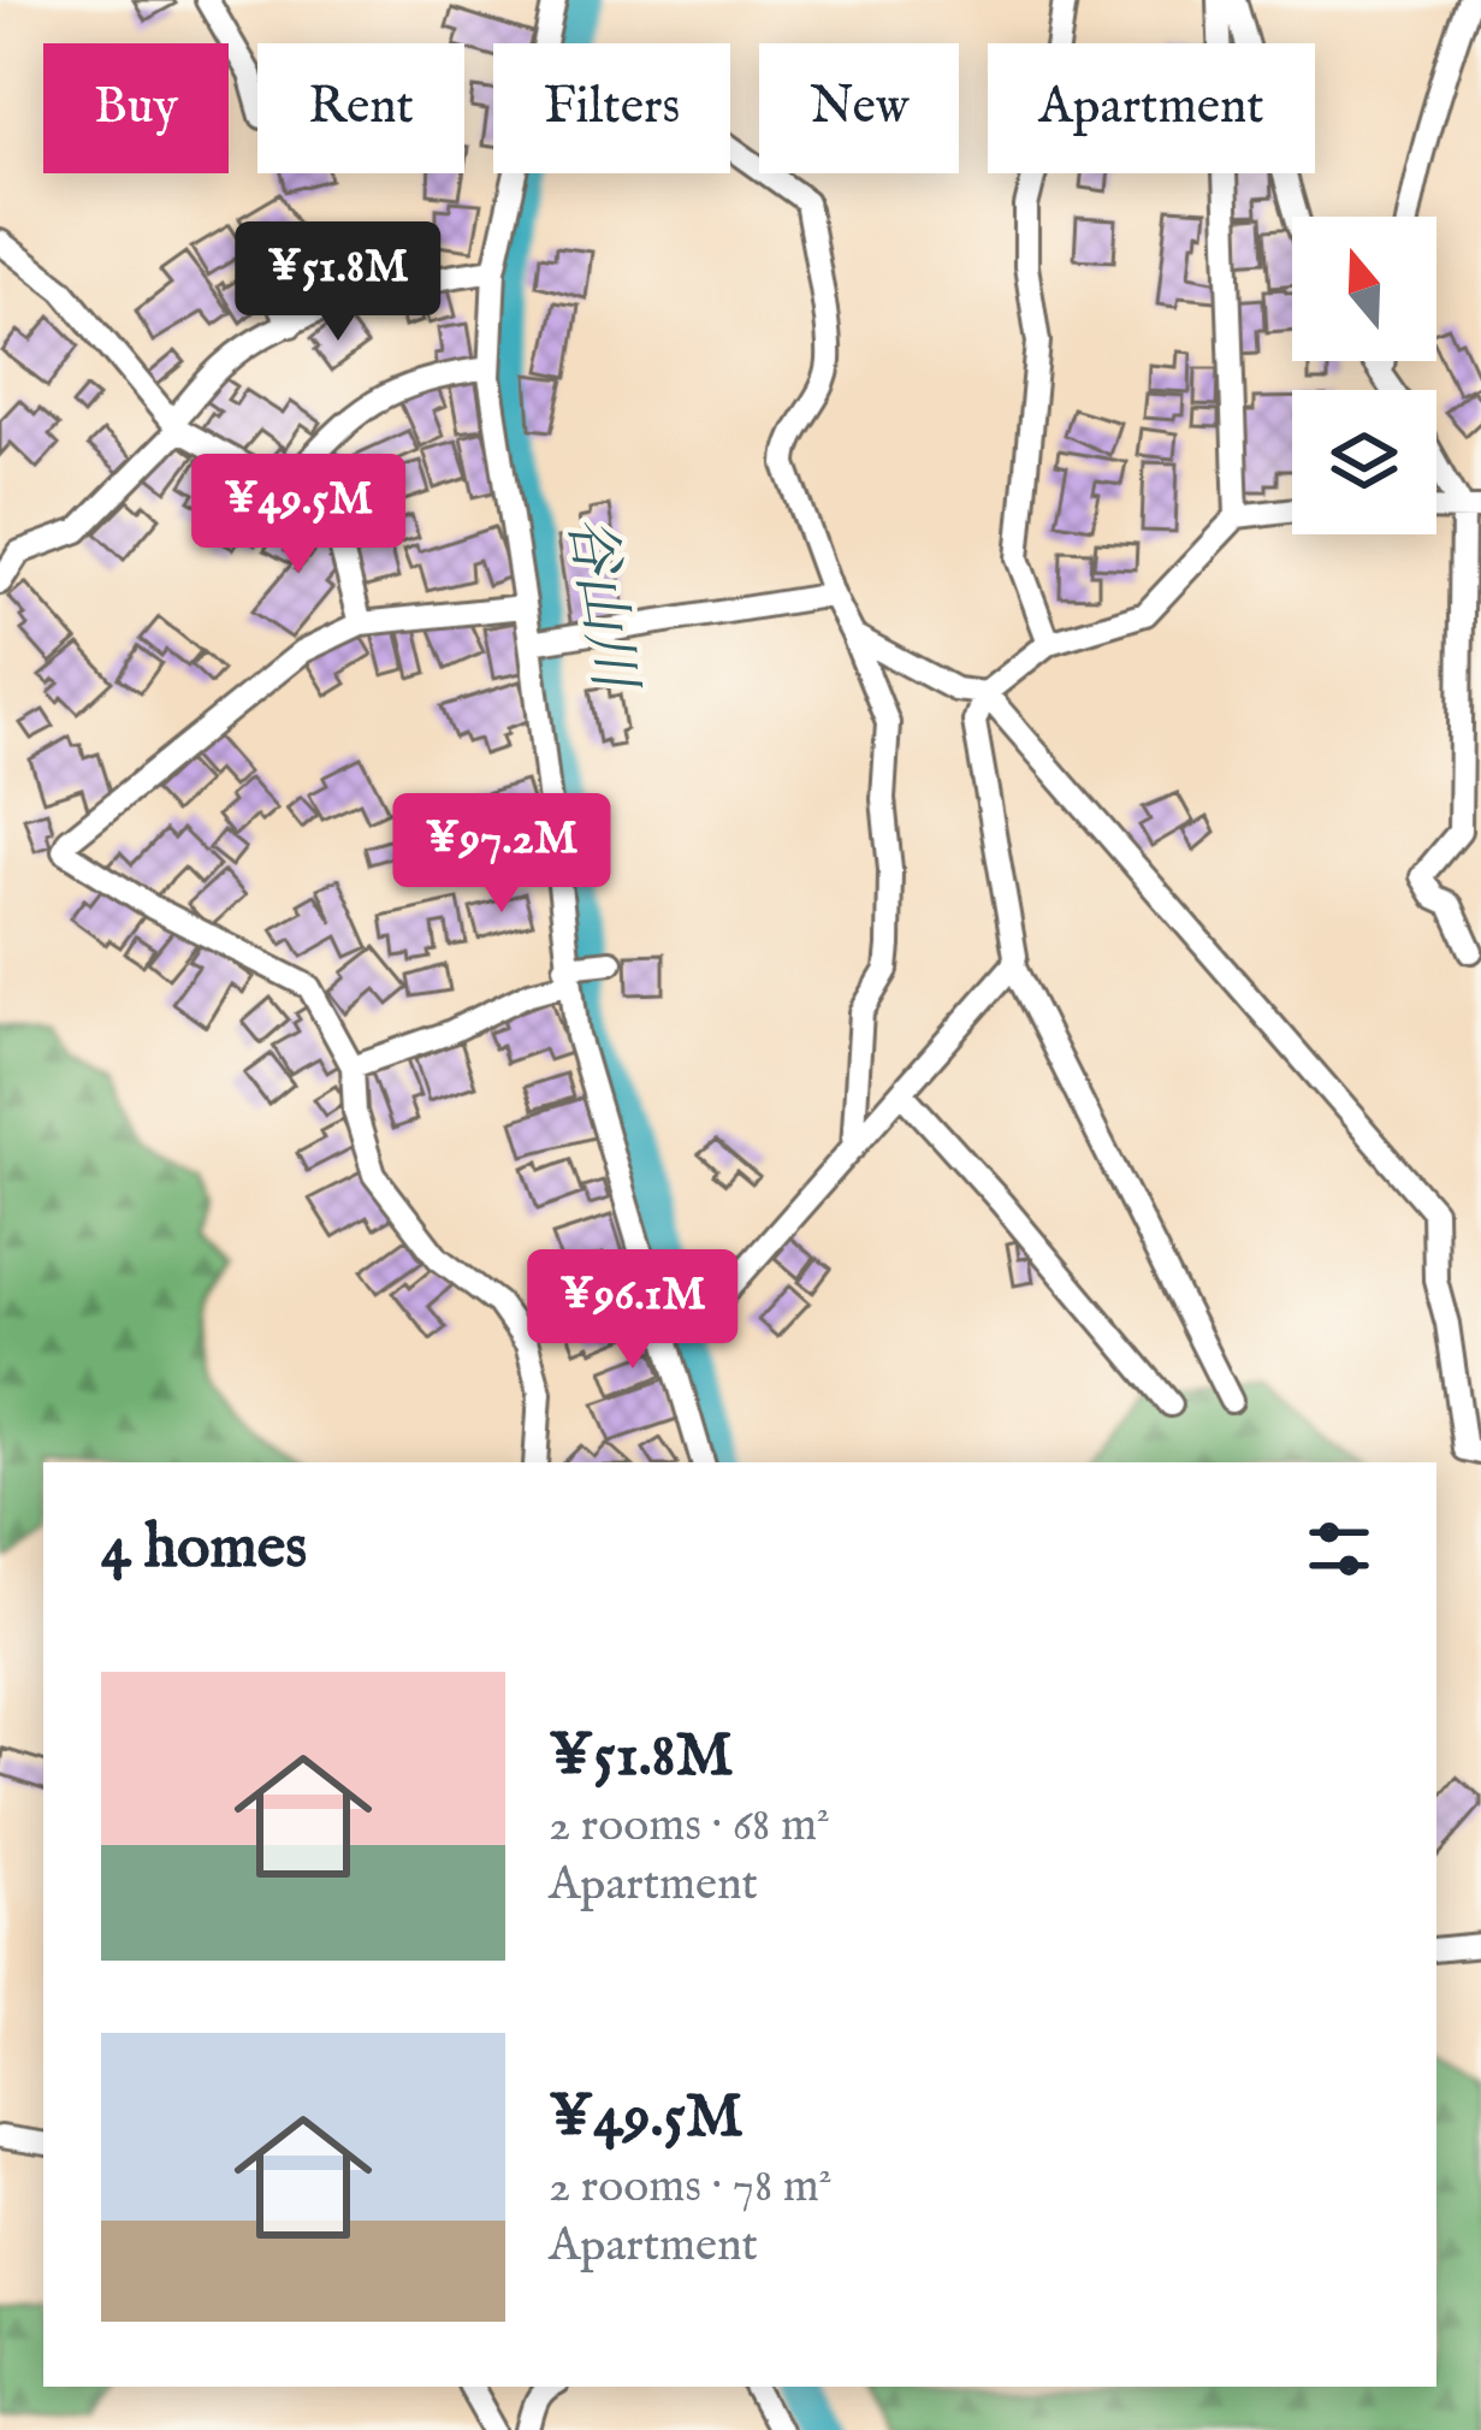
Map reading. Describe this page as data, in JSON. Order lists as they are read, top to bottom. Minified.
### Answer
{"water":["谷山川"],"north":"top","page":{"chip":["Buy","Rent","Filters","New","Apartment"],"price":["¥51.8M","¥49.5M","¥97.2M","¥96.1M"],"heading":"4 homes","list":[{"name":"¥51.8M","note":"2 rooms · 68 m² · Apartment"},{"name":"¥49.5M","note":"2 rooms · 78 m² · Apartment"}]}}
